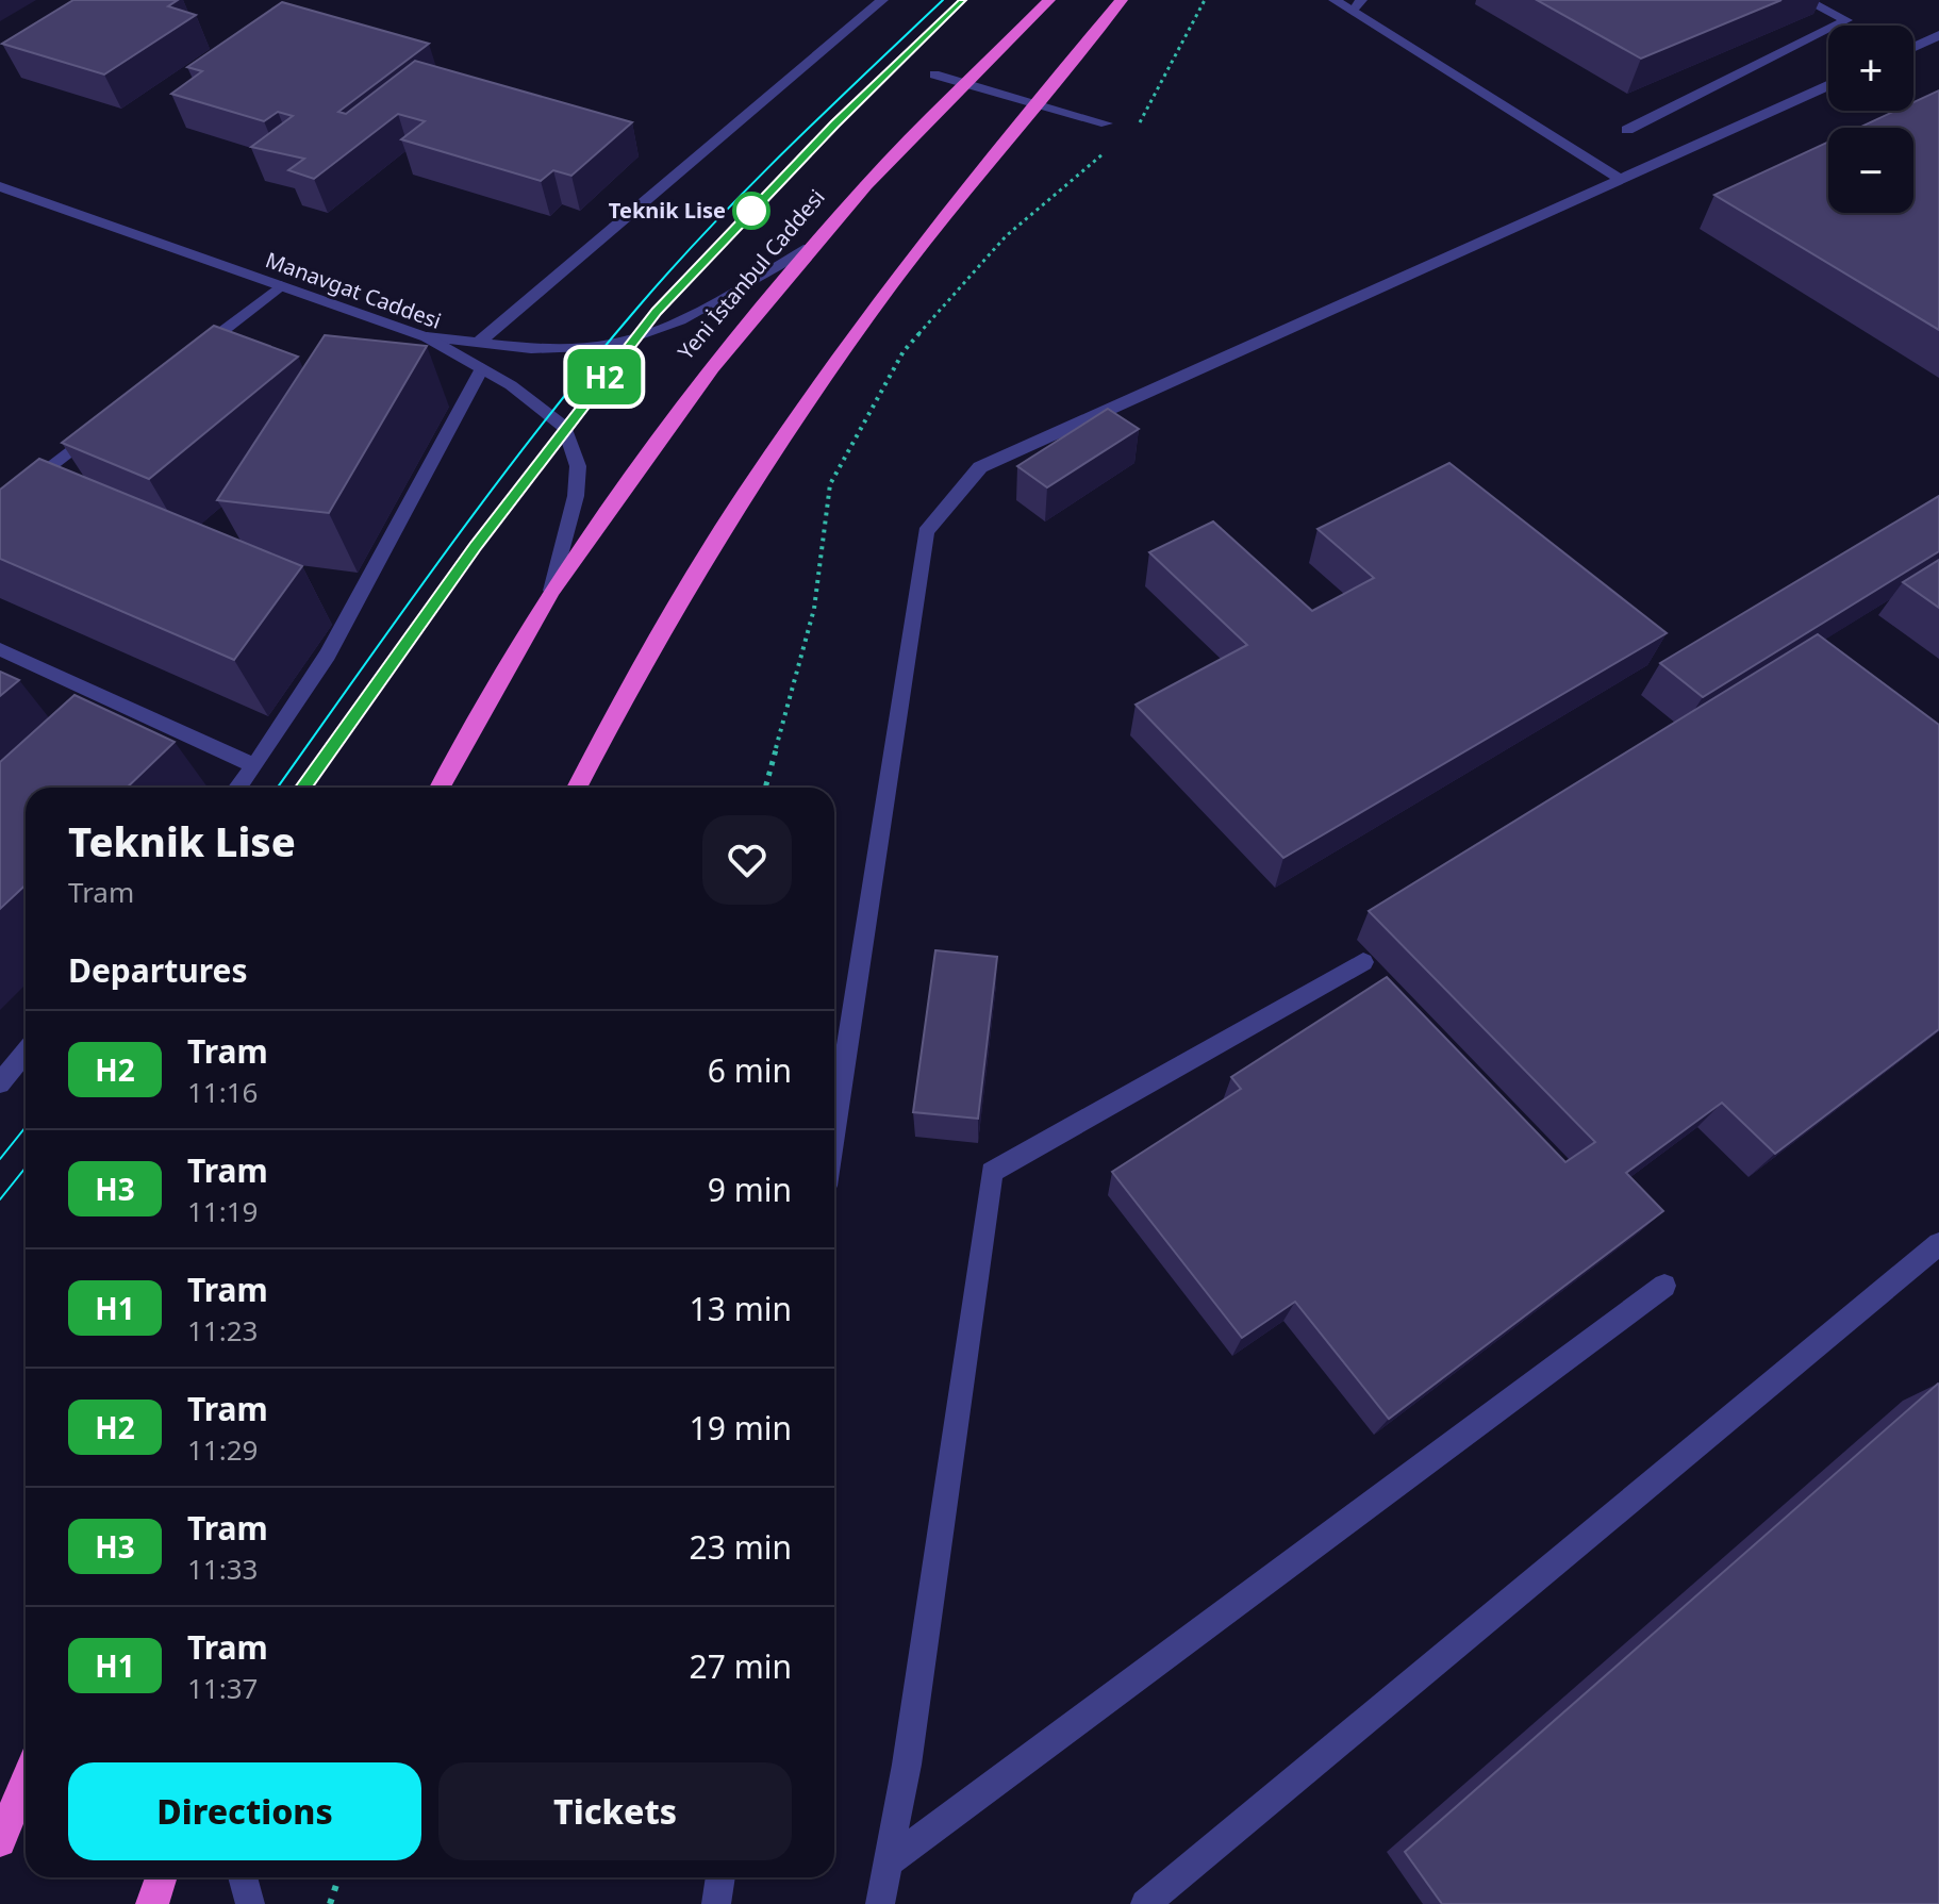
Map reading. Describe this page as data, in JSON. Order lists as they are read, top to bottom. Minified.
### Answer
{"streets":{"highway":["Yeni İstanbul Caddesi"],"street":["Manavgat Caddesi"]},"crossings":[["Yeni İstanbul Caddesi","Manavgat Caddesi"]],"places":["Teknik Lise"],"lines":["tram line H2"],"page":{"on_map":"H2","map_buttons":["+","−"],"heading":[["Teknik Lise","Tram"],"Departures"],"list":[{"mark":"H2","name":"Tram","note":"11:16","value":"6 min"},{"mark":"H3","name":"Tram","note":"11:19","value":"9 min"},{"mark":"H1","name":"Tram","note":"11:23","value":"13 min"},{"mark":"H2","name":"Tram","note":"11:29","value":"19 min"},{"mark":"H3","name":"Tram","note":"11:33","value":"23 min"},{"mark":"H1","name":"Tram","note":"11:37","value":"27 min"}],"buttons":["Directions","Tickets"]}}
